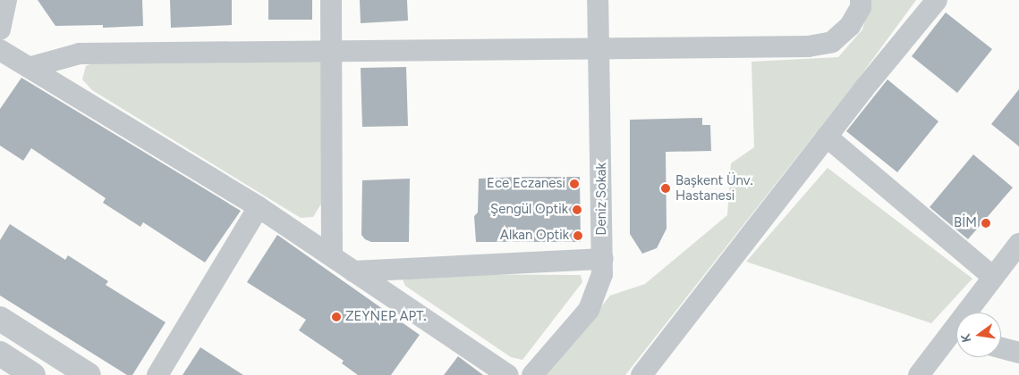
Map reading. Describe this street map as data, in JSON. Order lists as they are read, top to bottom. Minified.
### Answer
{"streets":{"street":["Deniz Sokak"]},"places":["Ece Eczanesi","Başkent Ünv. Hastanesi","Şengül Optik","BİM","Alkan Optik","ZEYNEP APT."],"north":"left"}
